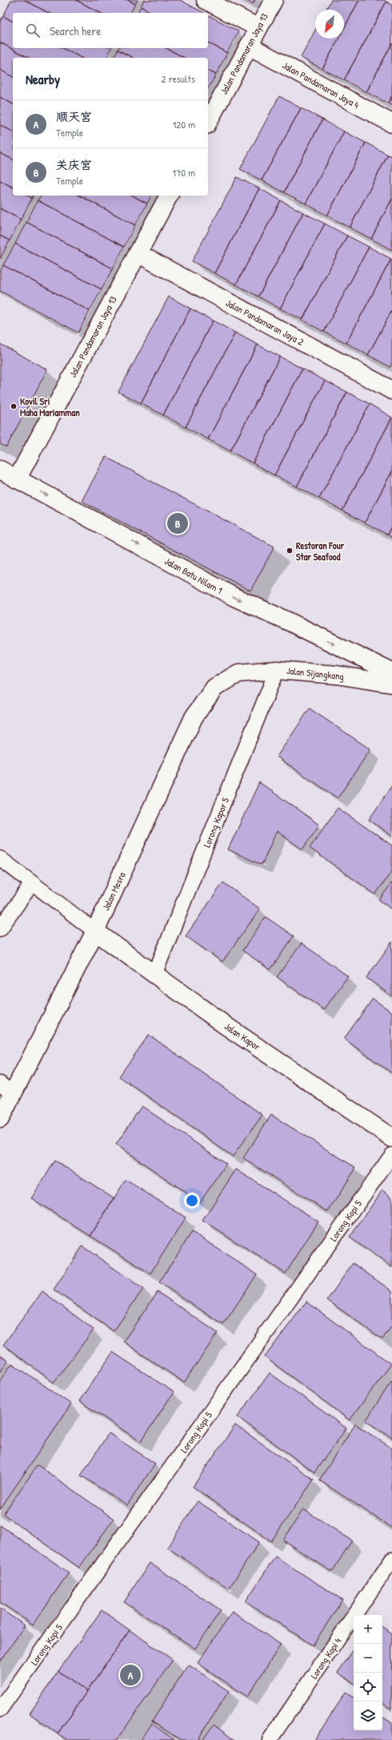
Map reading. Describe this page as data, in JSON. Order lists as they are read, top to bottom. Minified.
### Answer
{"streets":{"street":["Jalan Pandamaran Jaya 13","Jalan Pandamaran Jaya 4","Jalan Pandamaran Jaya 2","Jalan Batu Nilam 1","Jalan Sijangkang","Jalan Mesra","Jalan Kapor"],"lane":["Lorong Kapor 5","Lorong Kopi 5","Lorong Kopi 4"]},"crossings":[["Jalan Pandamaran Jaya 13","Jalan Pandamaran Jaya 4"],["Jalan Pandamaran Jaya 13","Jalan Pandamaran Jaya 2"],["Jalan Pandamaran Jaya 13","Jalan Batu Nilam 1"],["Jalan Sijangkang","Lorong Kapor 5"],["Jalan Sijangkang","Jalan Mesra"],["Lorong Kapor 5","Jalan Kapor"],["Jalan Mesra","Jalan Kapor"]],"one_way":["Jalan Batu Nilam 1"],"places":["Kovil Sri Maha Mariamman","Restoran Four Star Seafood"],"north":"bottom left","page":{"search":"Search here","heading":["Nearby","2 results"],"list":[{"mark":"A","name":"顺天宫","note":"Temple","value":"120 m"},{"mark":"B","name":"关庆宫","note":"Temple","value":"170 m"}],"pins":["B","A"],"map_buttons":["+","−"]}}
